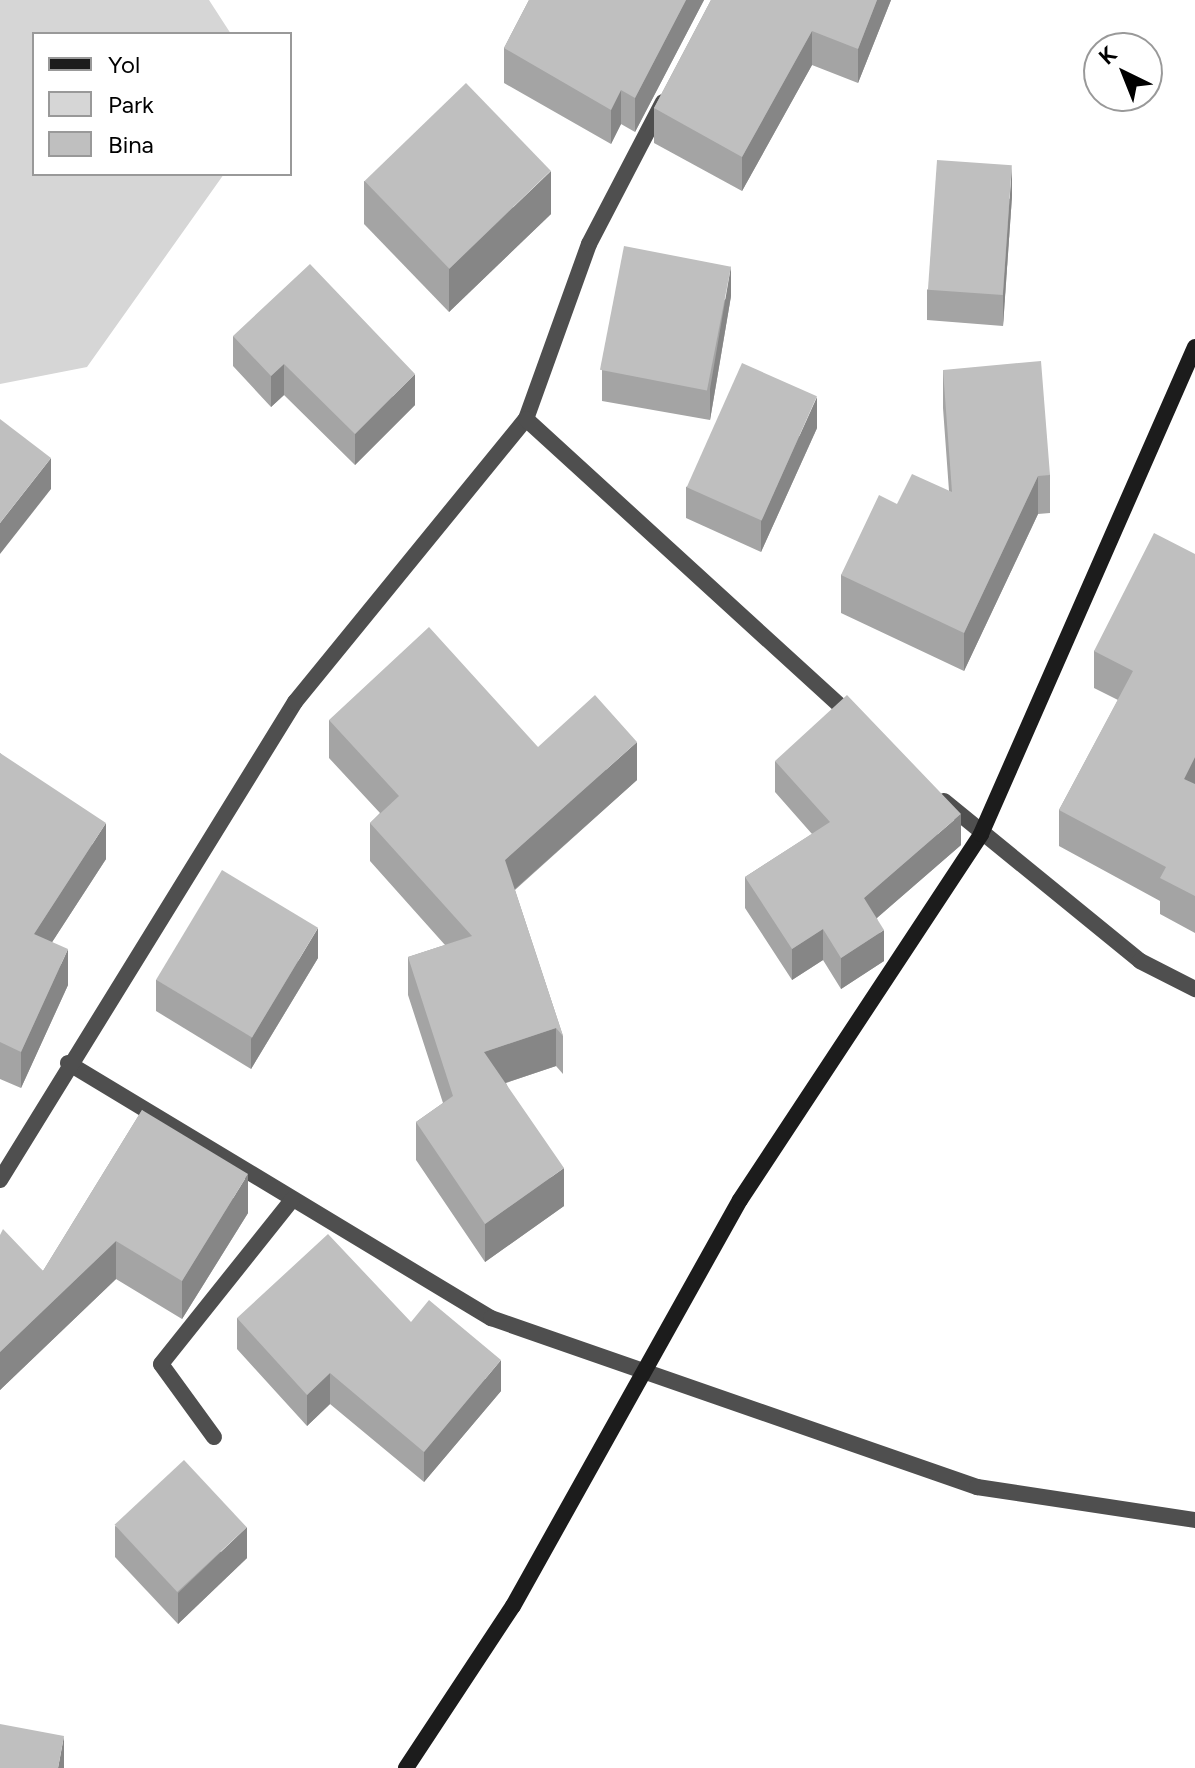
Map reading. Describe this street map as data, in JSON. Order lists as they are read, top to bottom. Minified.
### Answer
{"legend":["Yol","Park","Bina"],"north":"top left"}
